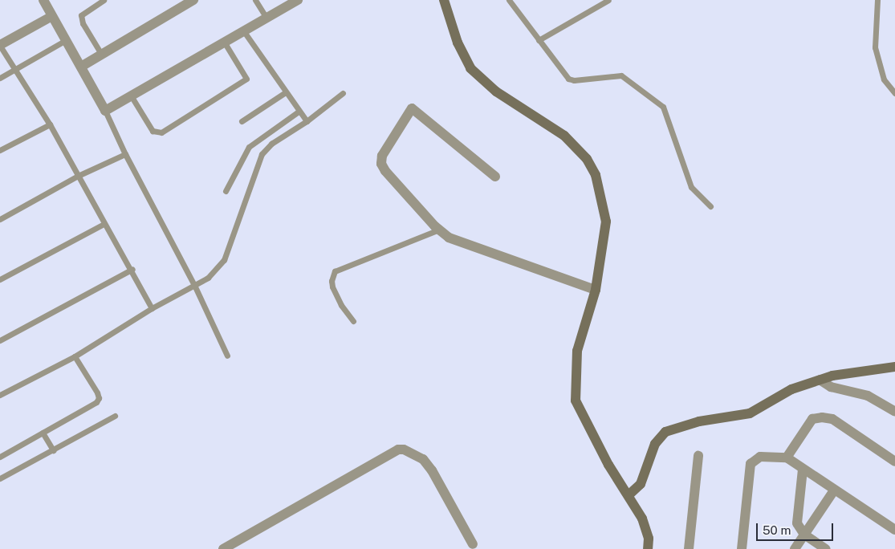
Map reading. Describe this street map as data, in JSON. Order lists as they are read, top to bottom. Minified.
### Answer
{"scale_bar":"50 m"}
